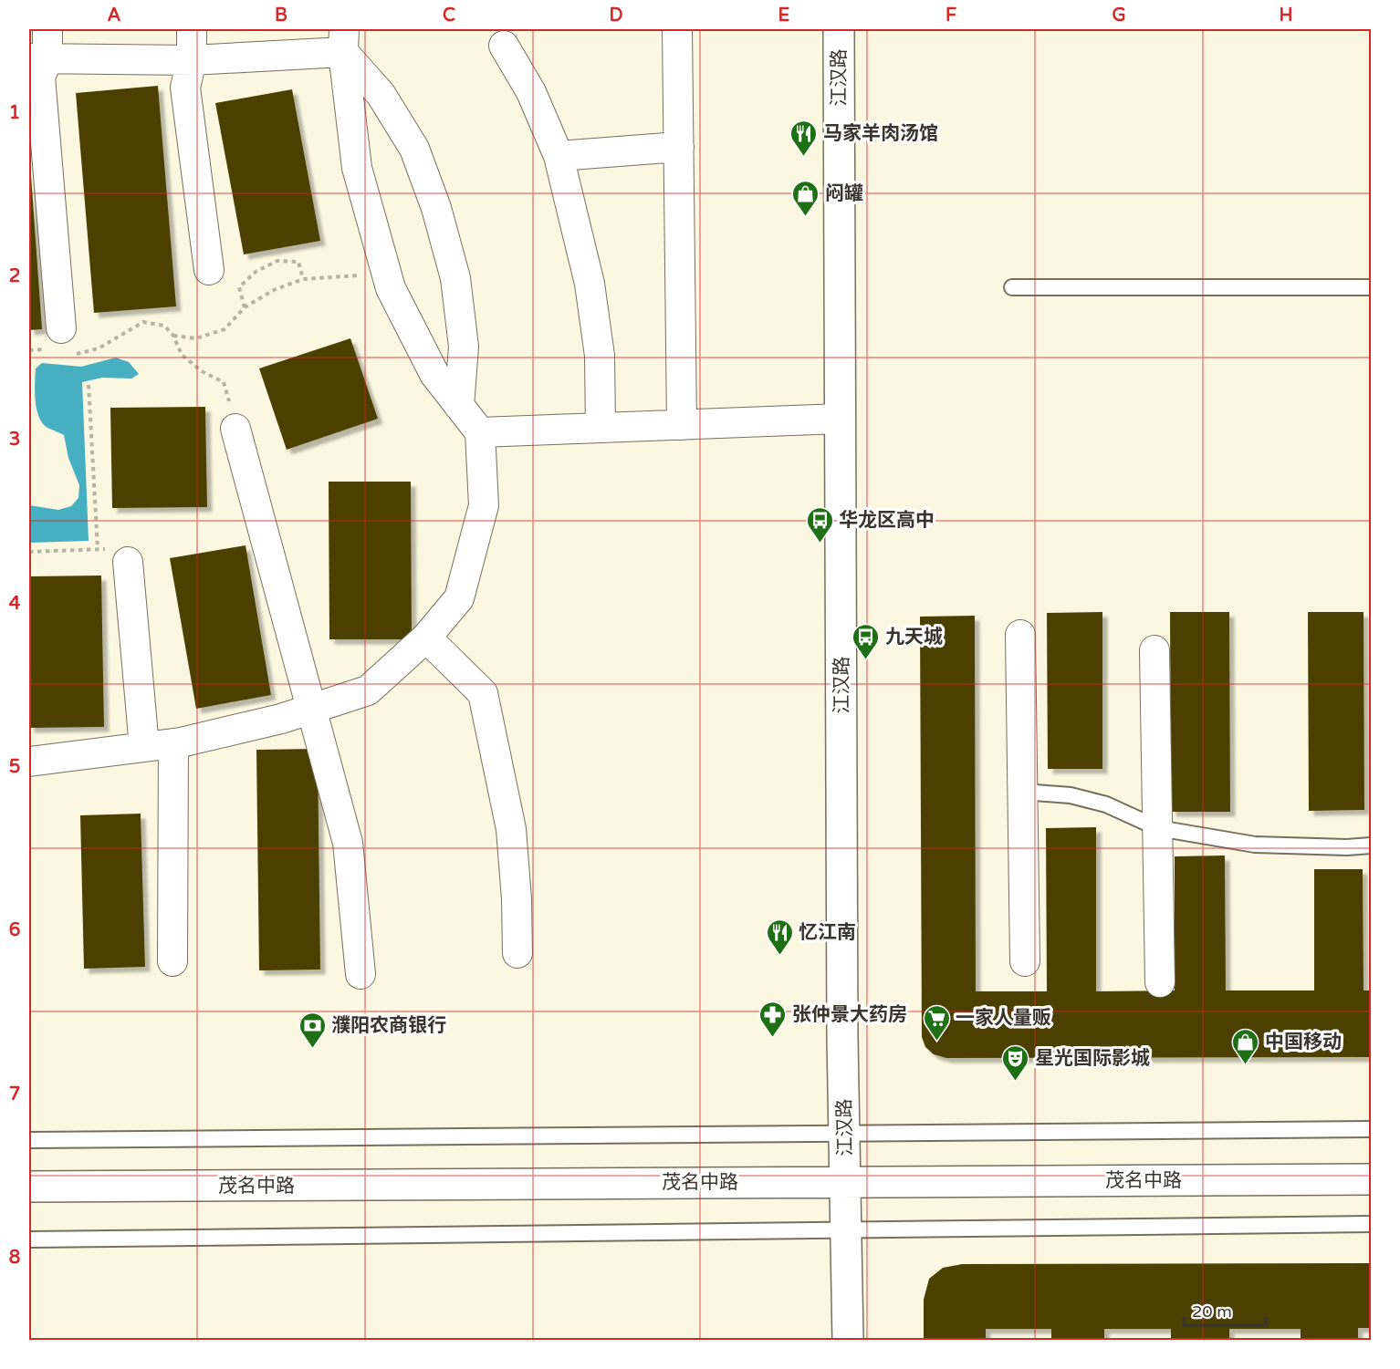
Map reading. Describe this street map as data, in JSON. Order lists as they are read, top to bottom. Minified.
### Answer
{"streets":{"street":["江汉路","茂名中路"]},"crossings":[["江汉路","茂名中路"]],"places":{"restaurant":["马家羊肉汤馆","忆江南"],"shop":["闷罐","中国移动"],"bus stop":["华龙区高中","九天城"],"pharmacy":["张仲景大药房"],"supermarket":["一家人量贩"],"bank":["濮阳农商银行"],"theatre":["星光国际影城"]},"scale_bar":"20 m","grid":{"columns":["A","B","C","D","E","F","G","H"],"rows":["1","2","3","4","5","6","7","8"]}}
